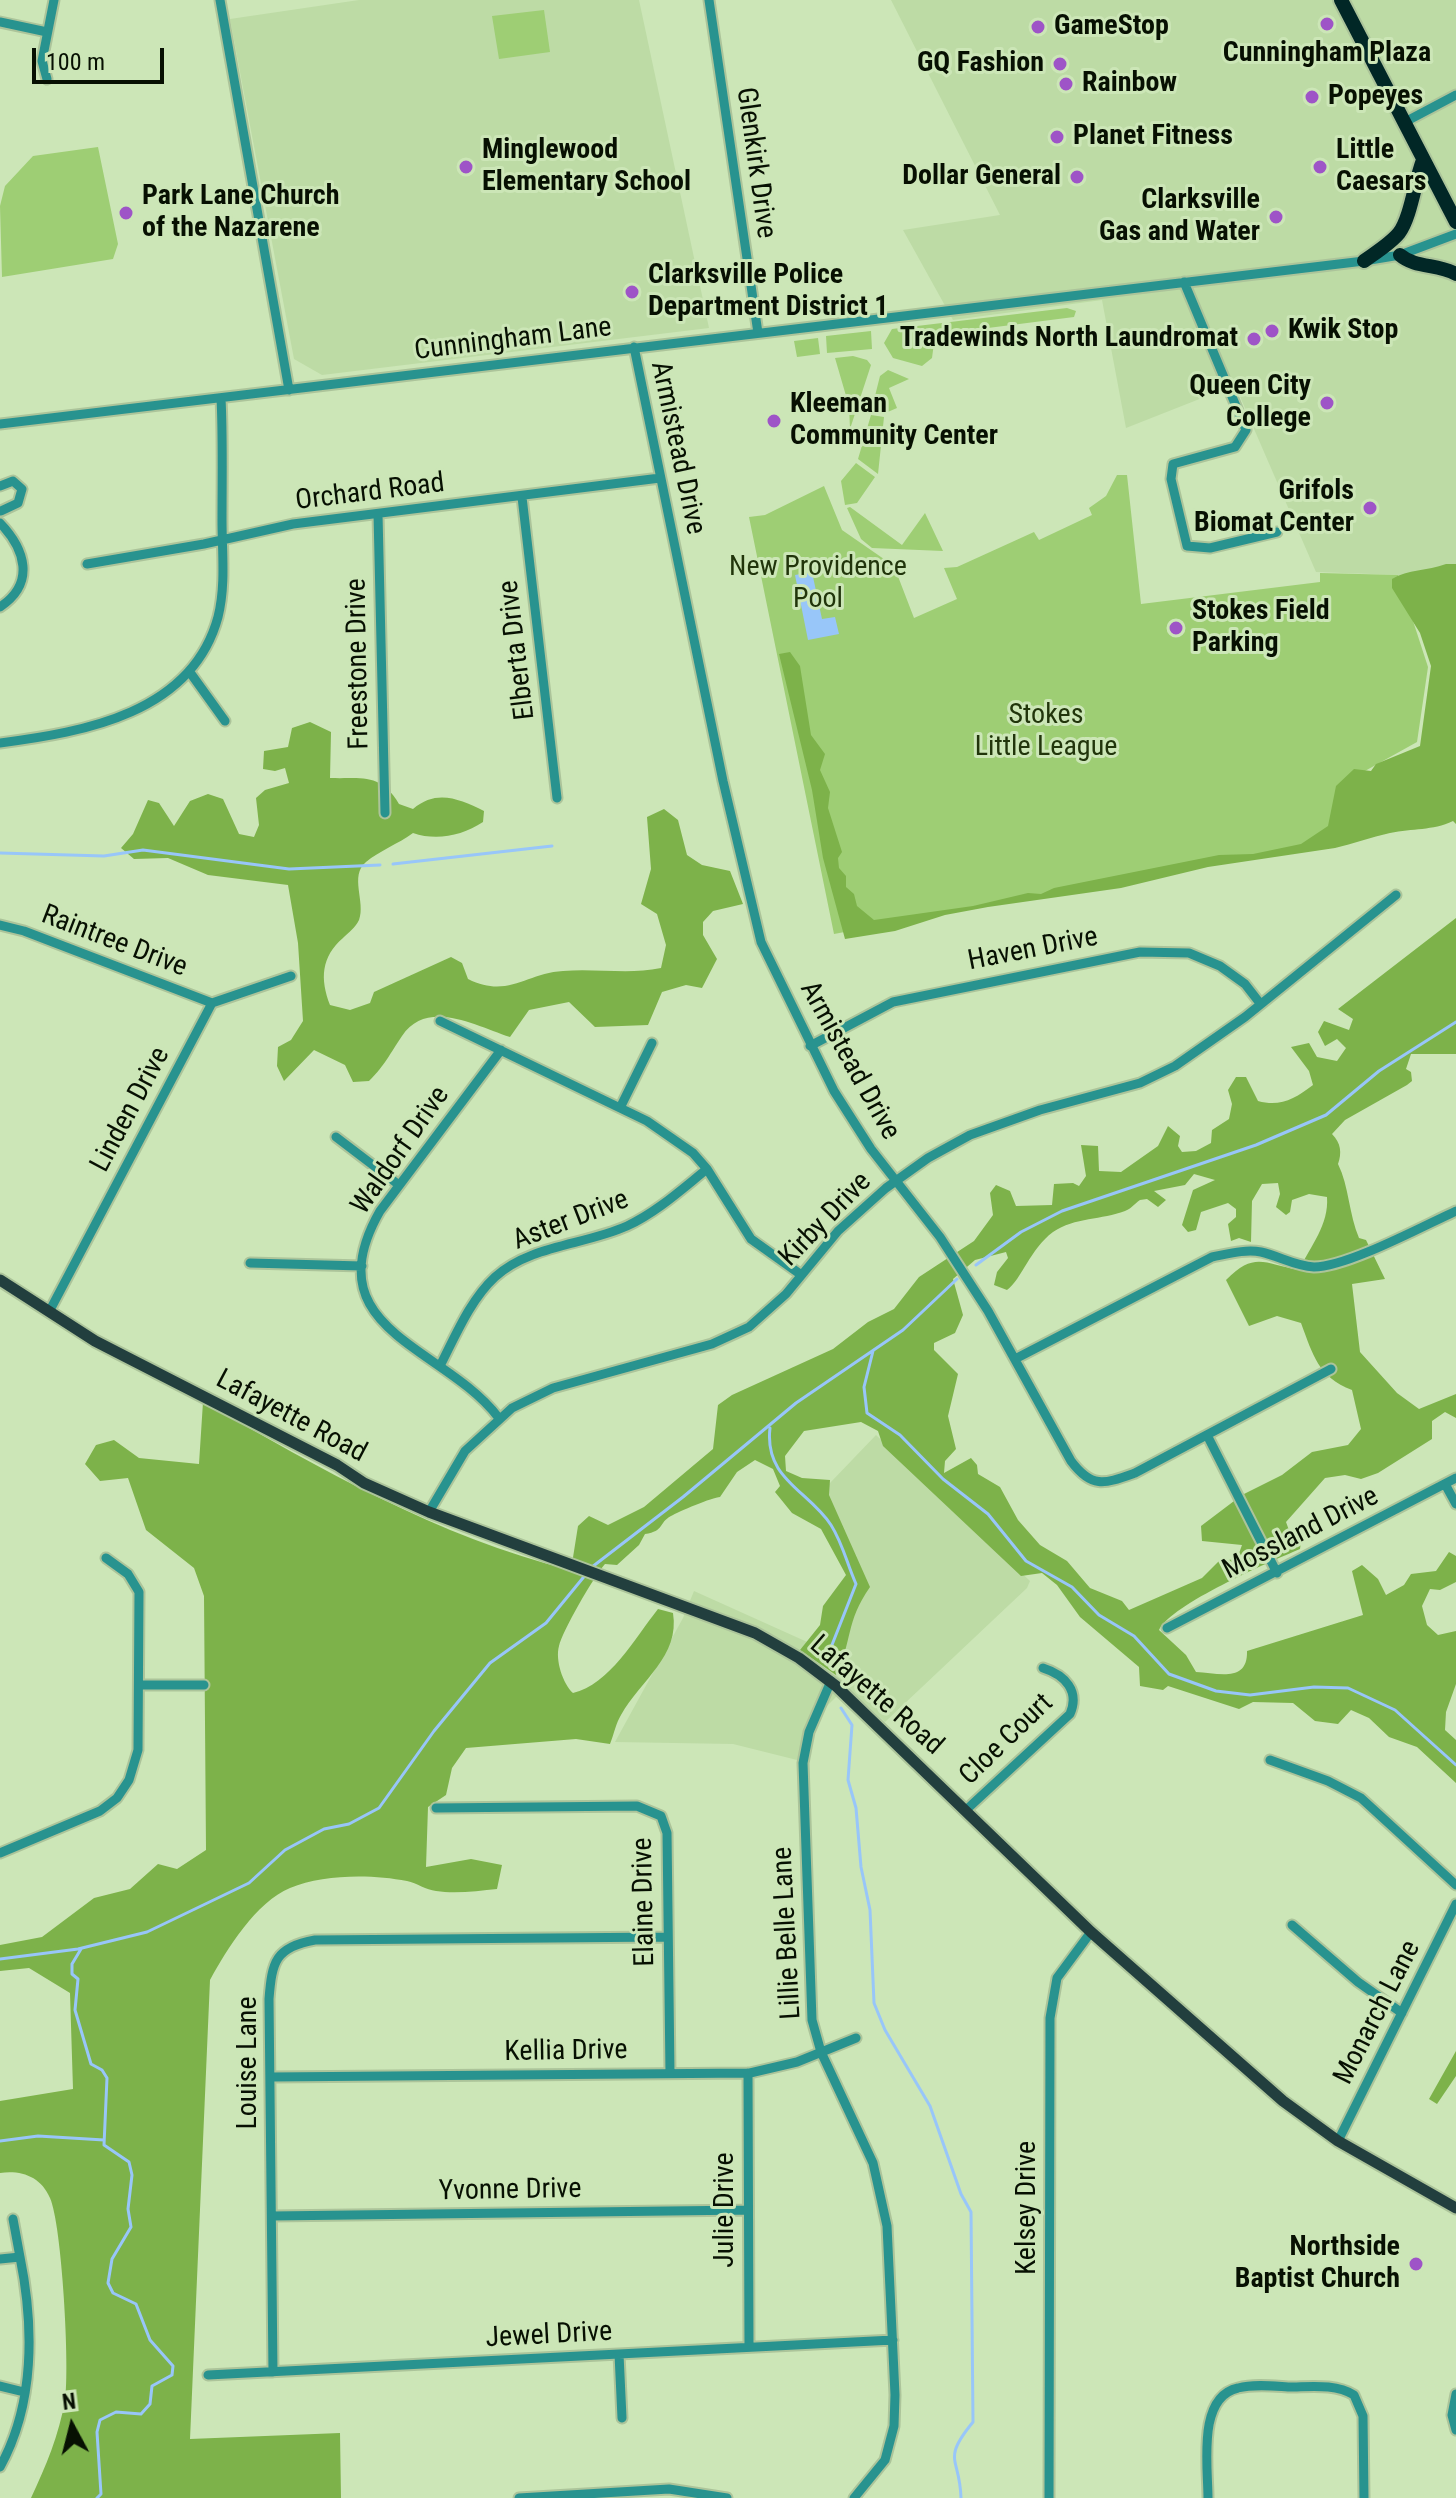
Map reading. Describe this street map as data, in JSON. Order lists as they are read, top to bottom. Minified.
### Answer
{"streets":{"main road":["Lafayette Road"],"street":["Glenkirk Drive","Cunningham Lane","Armistead Drive","Orchard Road","Elberta Drive","Freestone Drive","Raintree Drive","Haven Drive","Linden Drive","Waldorf Drive","Kirby Drive","Aster Drive","Mossland Drive","Cloe Court","Elaine Drive","Lillie Belle Lane","Monarch Lane","Kellia Drive","Louise Lane","Yvonne Drive","Kelsey Drive","Julie Drive","Jewel Drive"]},"crossings":[["Glenkirk Drive","Cunningham Lane"],["Cunningham Lane","Armistead Drive"],["Armistead Drive","Orchard Road"],["Armistead Drive","Haven Drive"],["Armistead Drive","Kirby Drive"],["Orchard Road","Elberta Drive"],["Orchard Road","Freestone Drive"],["Raintree Drive","Linden Drive"],["Haven Drive","Kirby Drive"],["Linden Drive","Lafayette Road"],["Waldorf Drive","Kirby Drive"],["Waldorf Drive","Aster Drive"],["Kirby Drive","Lafayette Road"],["Lafayette Road","Cloe Court"],["Lafayette Road","Lillie Belle Lane"],["Lafayette Road","Monarch Lane"],["Lafayette Road","Kelsey Drive"],["Elaine Drive","Kellia Drive"],["Elaine Drive","Louise Lane"],["Lillie Belle Lane","Kellia Drive"],["Lillie Belle Lane","Jewel Drive"],["Kellia Drive","Louise Lane"],["Kellia Drive","Julie Drive"],["Louise Lane","Yvonne Drive"],["Louise Lane","Jewel Drive"],["Yvonne Drive","Julie Drive"],["Julie Drive","Jewel Drive"]],"parks":["New Providence Pool","Stokes Little League"],"places":["Cunningham Plaza","GameStop","GQ Fashion","Rainbow","Popeyes","Planet Fitness","Minglewood Elementary School","Little Caesars","Dollar General","Park Lane Church of the Nazarene","Clarksville Gas and Water","Clarksville Police Department District 1","Kwik Stop","Tradewinds North Laundromat","Queen City College","Kleeman Community Center","Grifols Biomat Center","Stokes Field Parking","Northside Baptist Church"],"scale_bar":"100 m","north":"top"}
